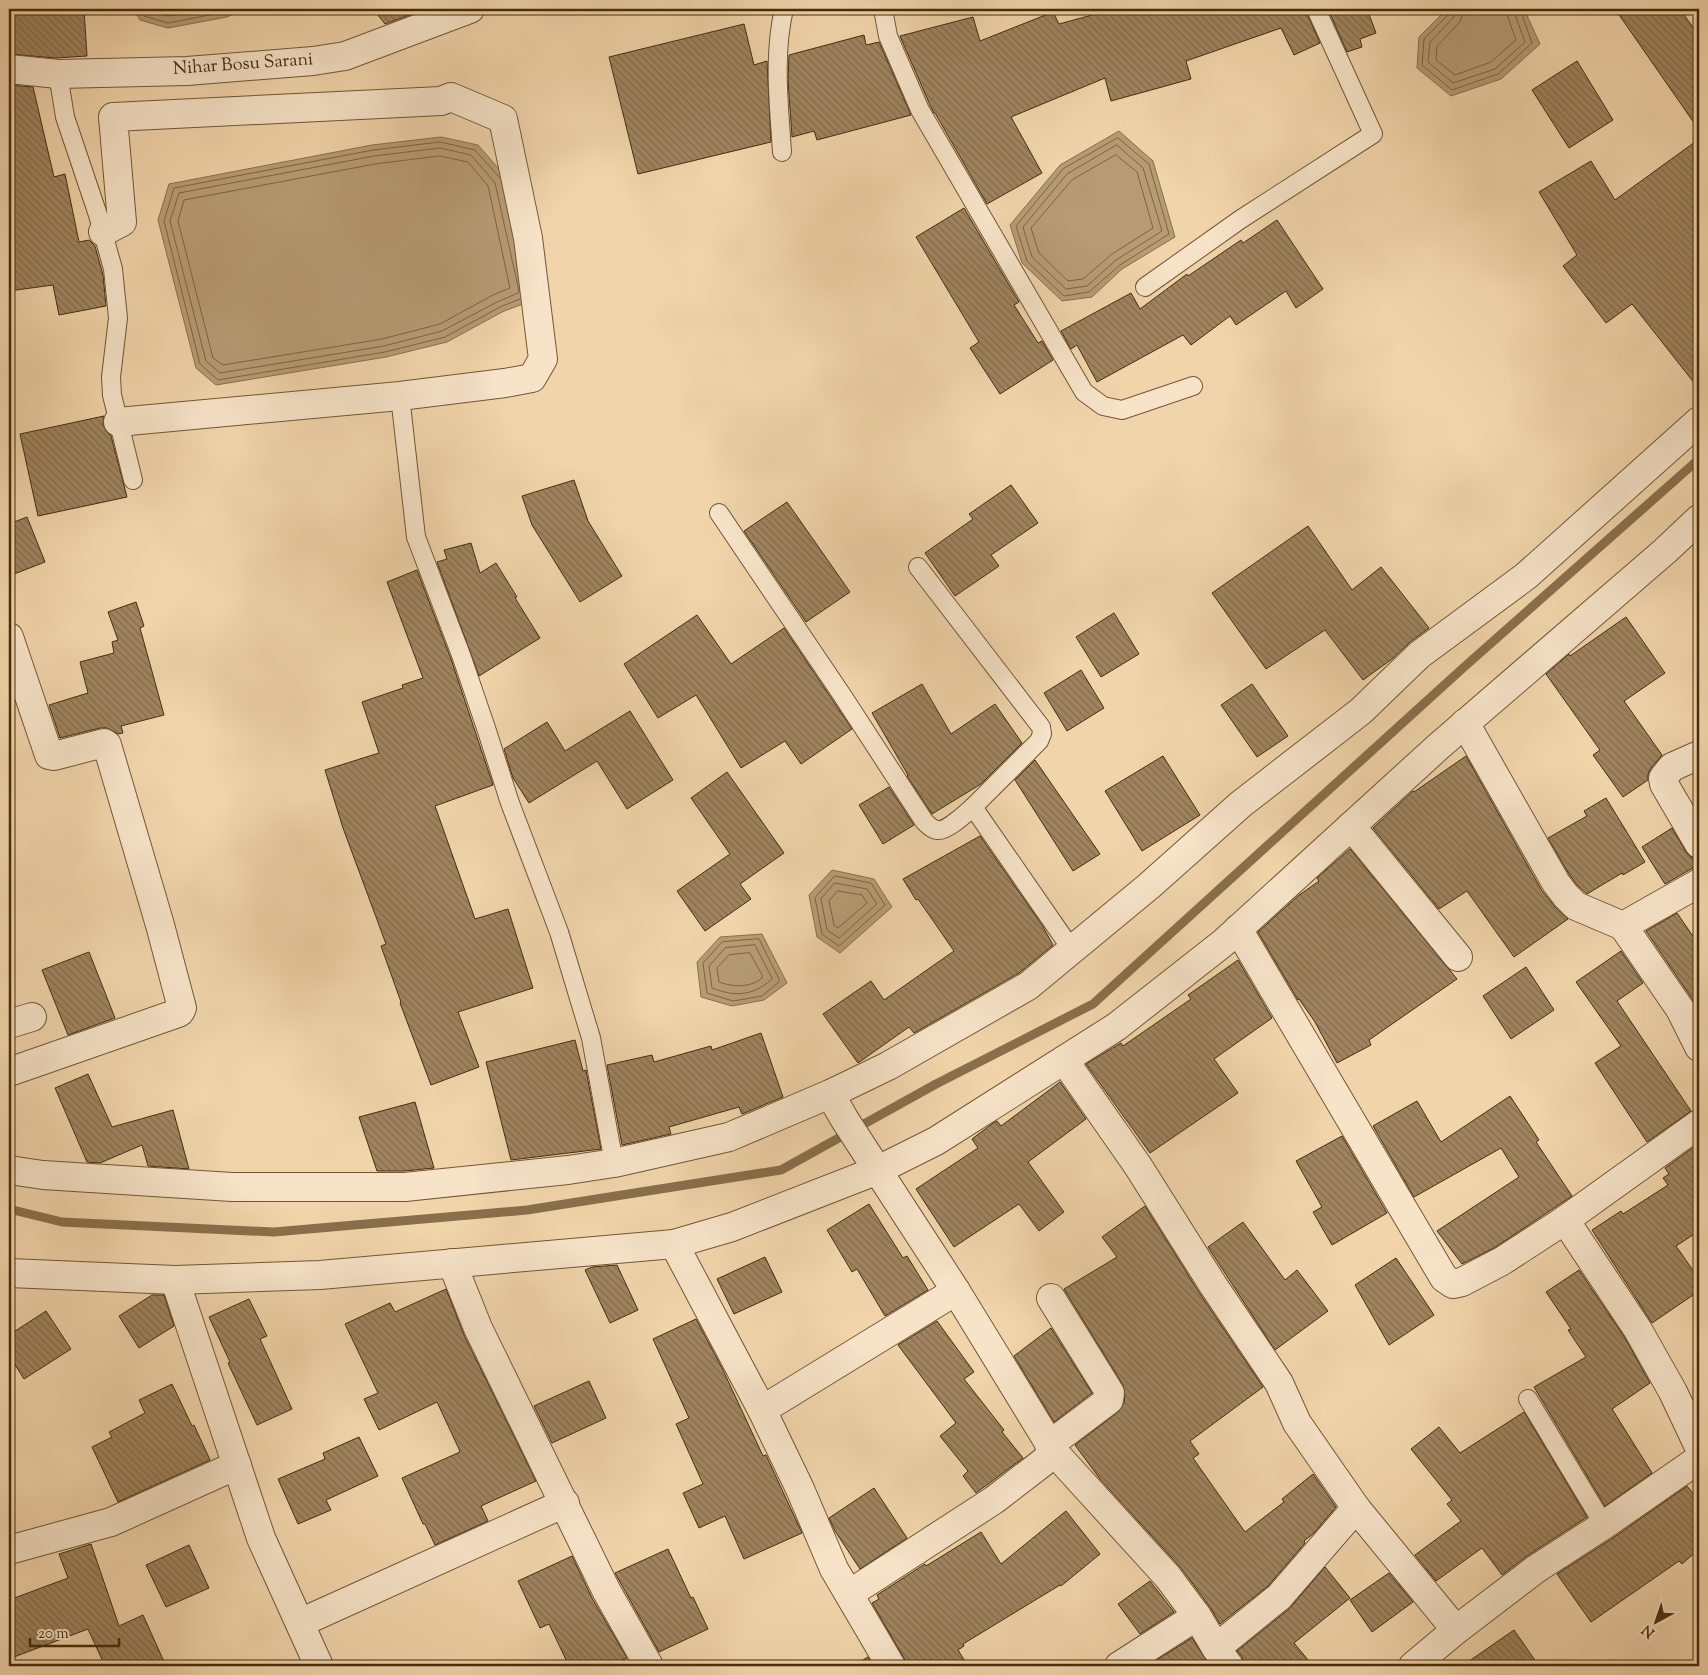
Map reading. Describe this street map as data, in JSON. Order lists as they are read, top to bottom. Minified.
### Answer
{"streets":{"street":["Nihar Bosu Sarani"]},"scale_bar":"20 m","north":"bottom left"}
